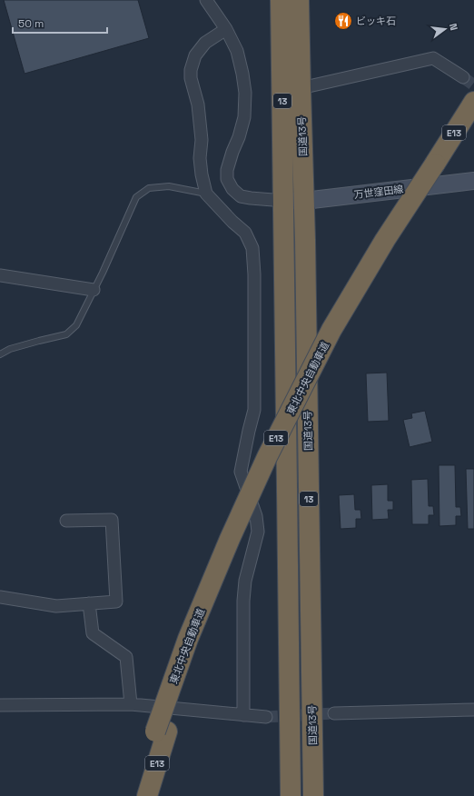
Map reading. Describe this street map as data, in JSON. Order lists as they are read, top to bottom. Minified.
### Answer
{"streets":{"highway":["13","E13","国道13号","東北中央自動車道"],"main road":["万世窪田線"]},"crossings":[["国道13号","万世窪田線"]],"places":{"restaurant":["ビッキ石"]},"scale_bar":"50 m","north":"right"}
